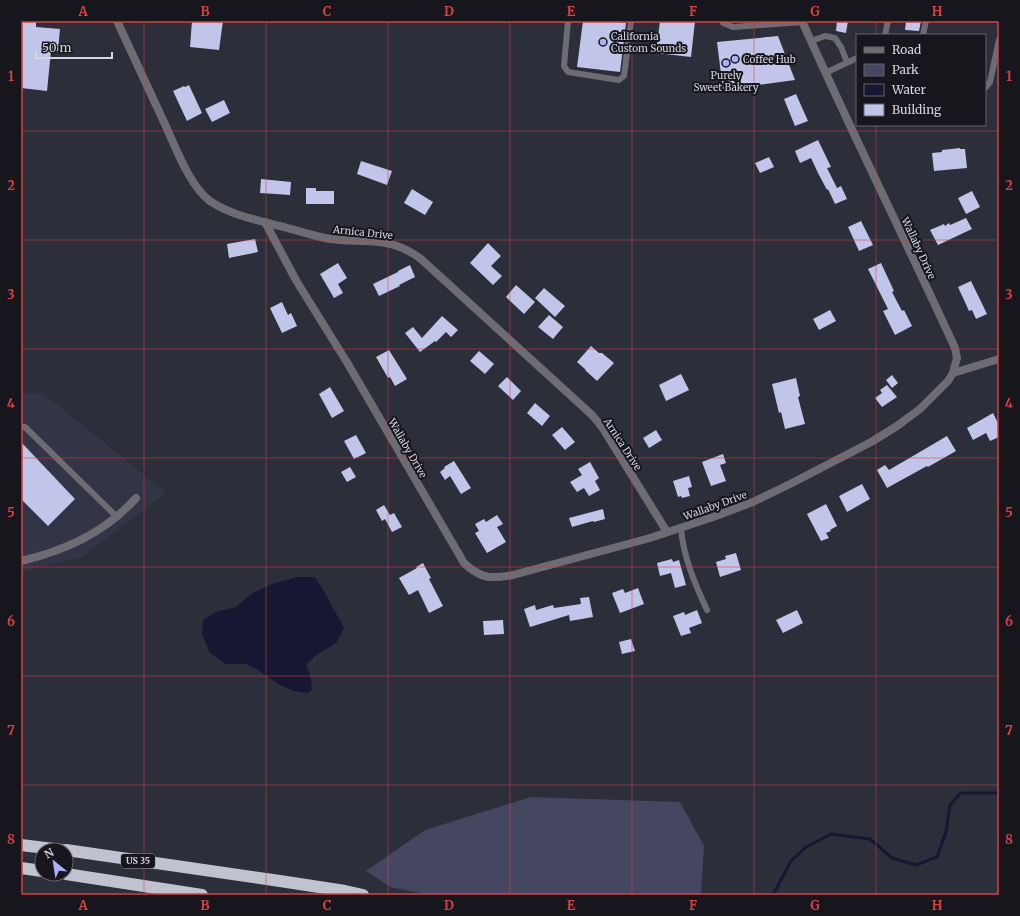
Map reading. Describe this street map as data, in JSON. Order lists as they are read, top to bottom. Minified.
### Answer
{"streets":{"highway":["US 35"],"street":["Arnica Drive","Wallaby Drive"]},"crossings":[["Arnica Drive","Wallaby Drive"]],"places":["California Custom Sounds","Coffee Hub","Purely Sweet Bakery"],"legend":["Road","Park","Water","Building"],"scale_bar":"50 m","north":"top left","grid":{"columns":["A","B","C","D","E","F","G","H"],"rows":["1","2","3","4","5","6","7","8"]}}
